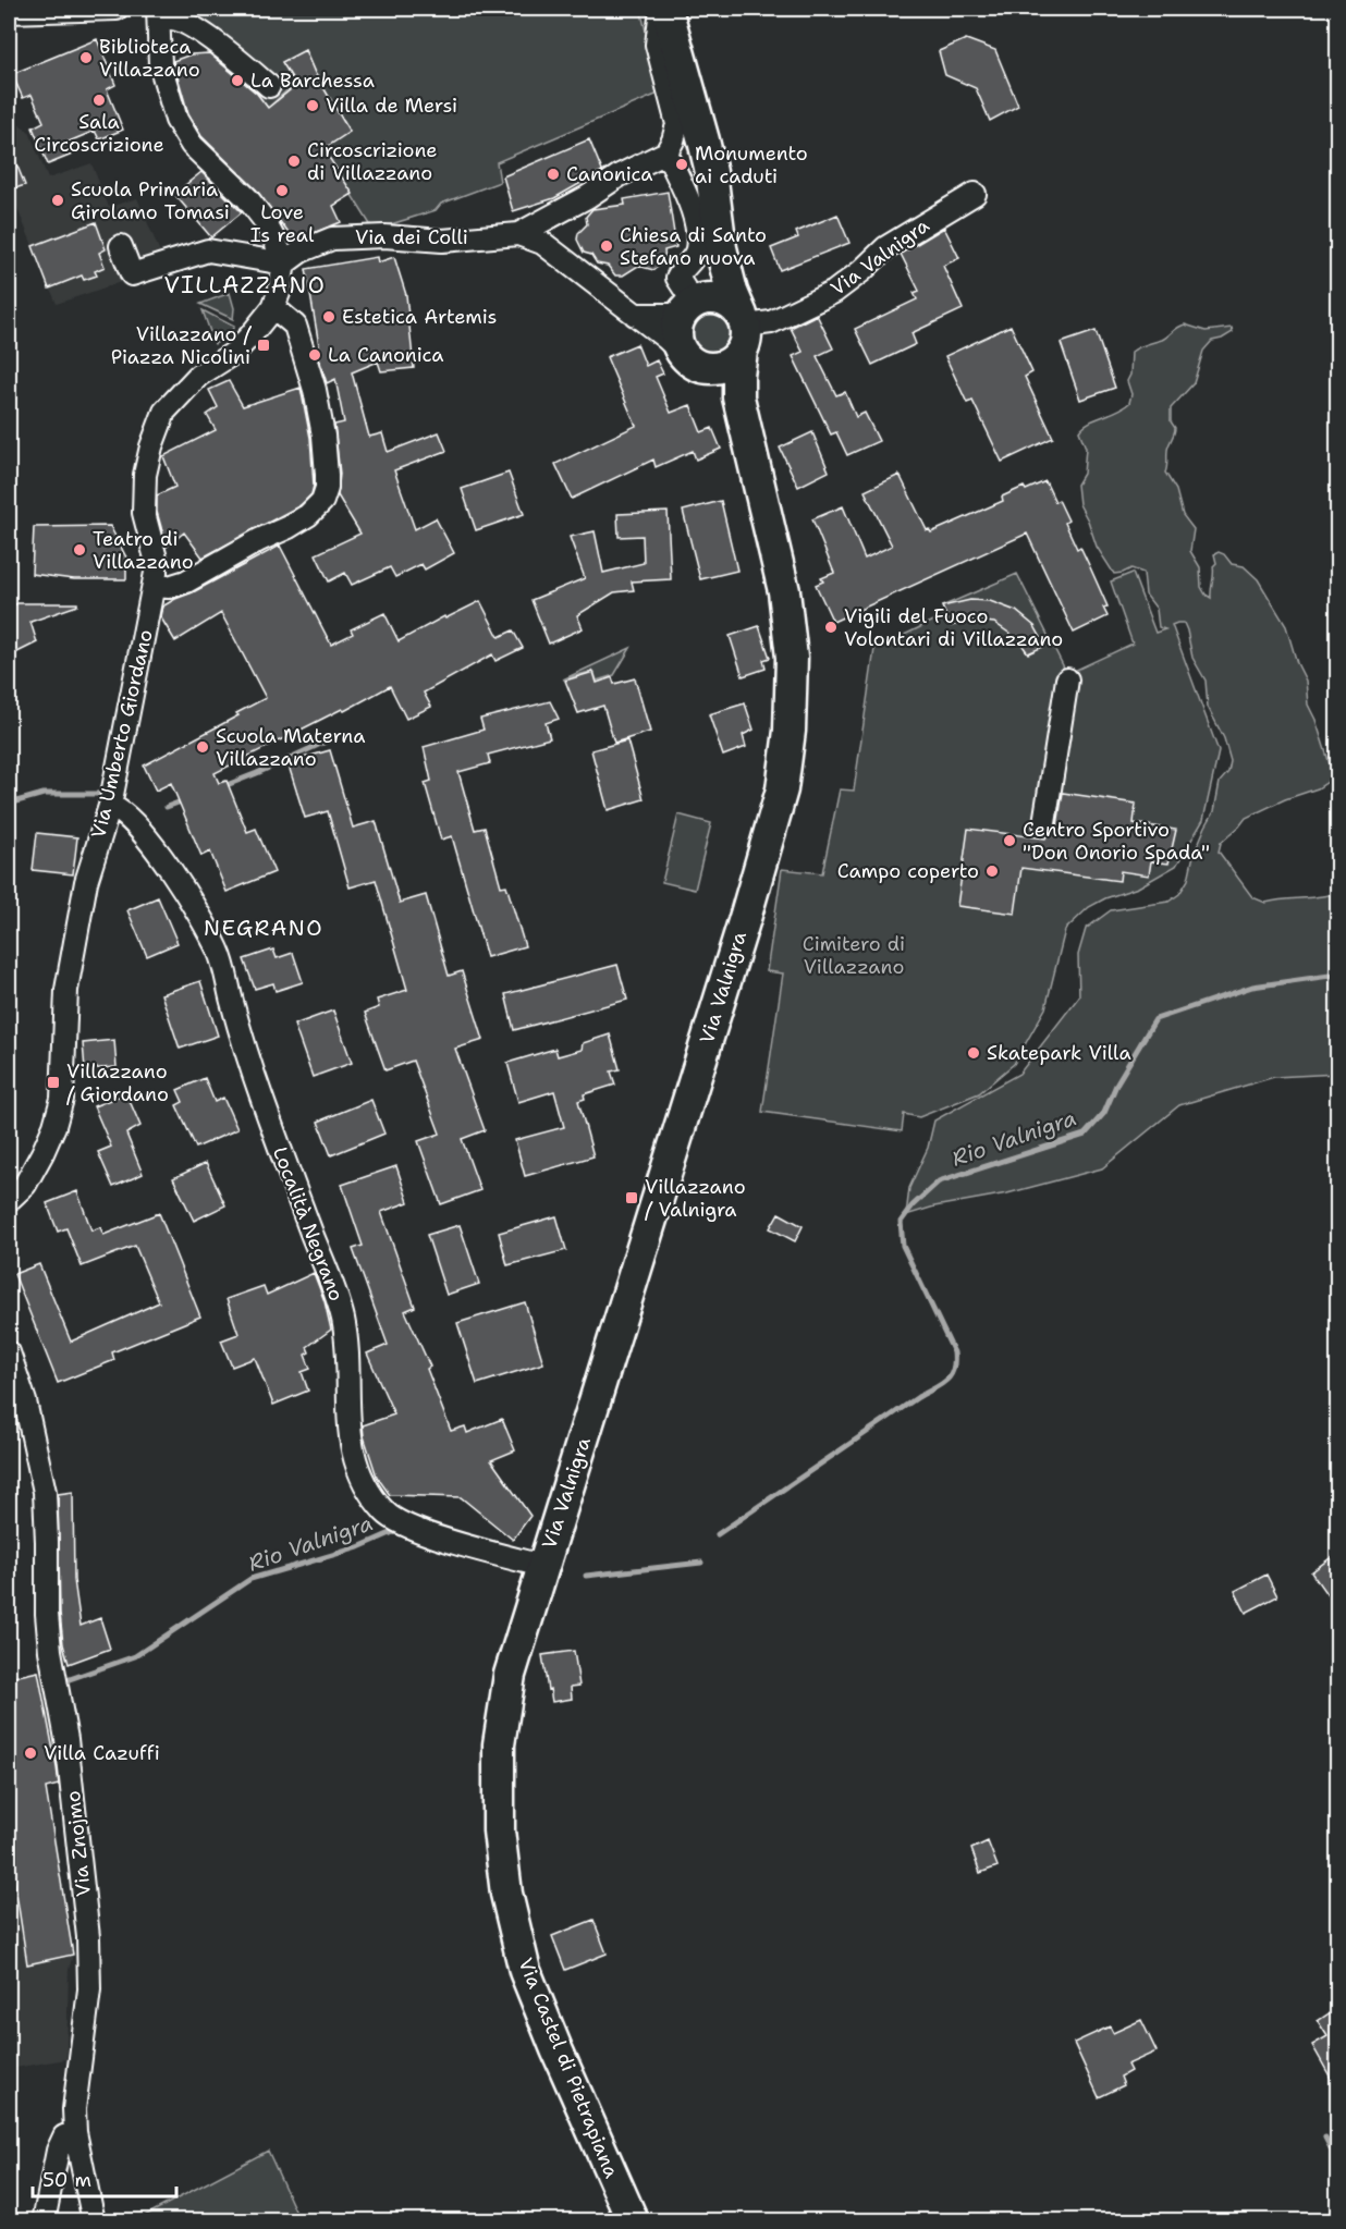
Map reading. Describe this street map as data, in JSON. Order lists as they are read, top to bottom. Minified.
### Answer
{"streets":{"main road":["Via Valnigra","Via Castel di Pietrapiana"],"street":["Via dei Colli","Via Umberto Giordano","Località Negrano","Via Znojmo"]},"crossings":[["Via Valnigra","Località Negrano"],["Via Valnigra","Via Castel di Pietrapiana"],["Via Umberto Giordano","Località Negrano"],["Località Negrano","Via Castel di Pietrapiana"]],"districts":["VILLAZZANO","NEGRANO"],"water":["Rio Valnigra"],"parks":["Cimitero di Villazzano"],"places":{"other":["Biblioteca Villazzano","La Barchessa","Sala Circoscrizione","Villa de Mersi","Circoscrizione di Villazzano","Monumento ai caduti","Canonica","Love Is real","Scuola Primaria Girolamo Tomasi","Chiesa di Santo Stefano nuova","Estetica Artemis","La Canonica","Teatro di Villazzano","Vigili del Fuoco Volontari di Villazzano","Scuola Materna Villazzano","Centro Sportivo \"Don Onorio Spada\"","Campo coperto","Skatepark Villa","Villa Cazuffi"],"transit":["Villazzano / Piazza Nicolini","Villazzano / Giordano","Villazzano / Valnigra"]},"scale_bar":"50 m"}
